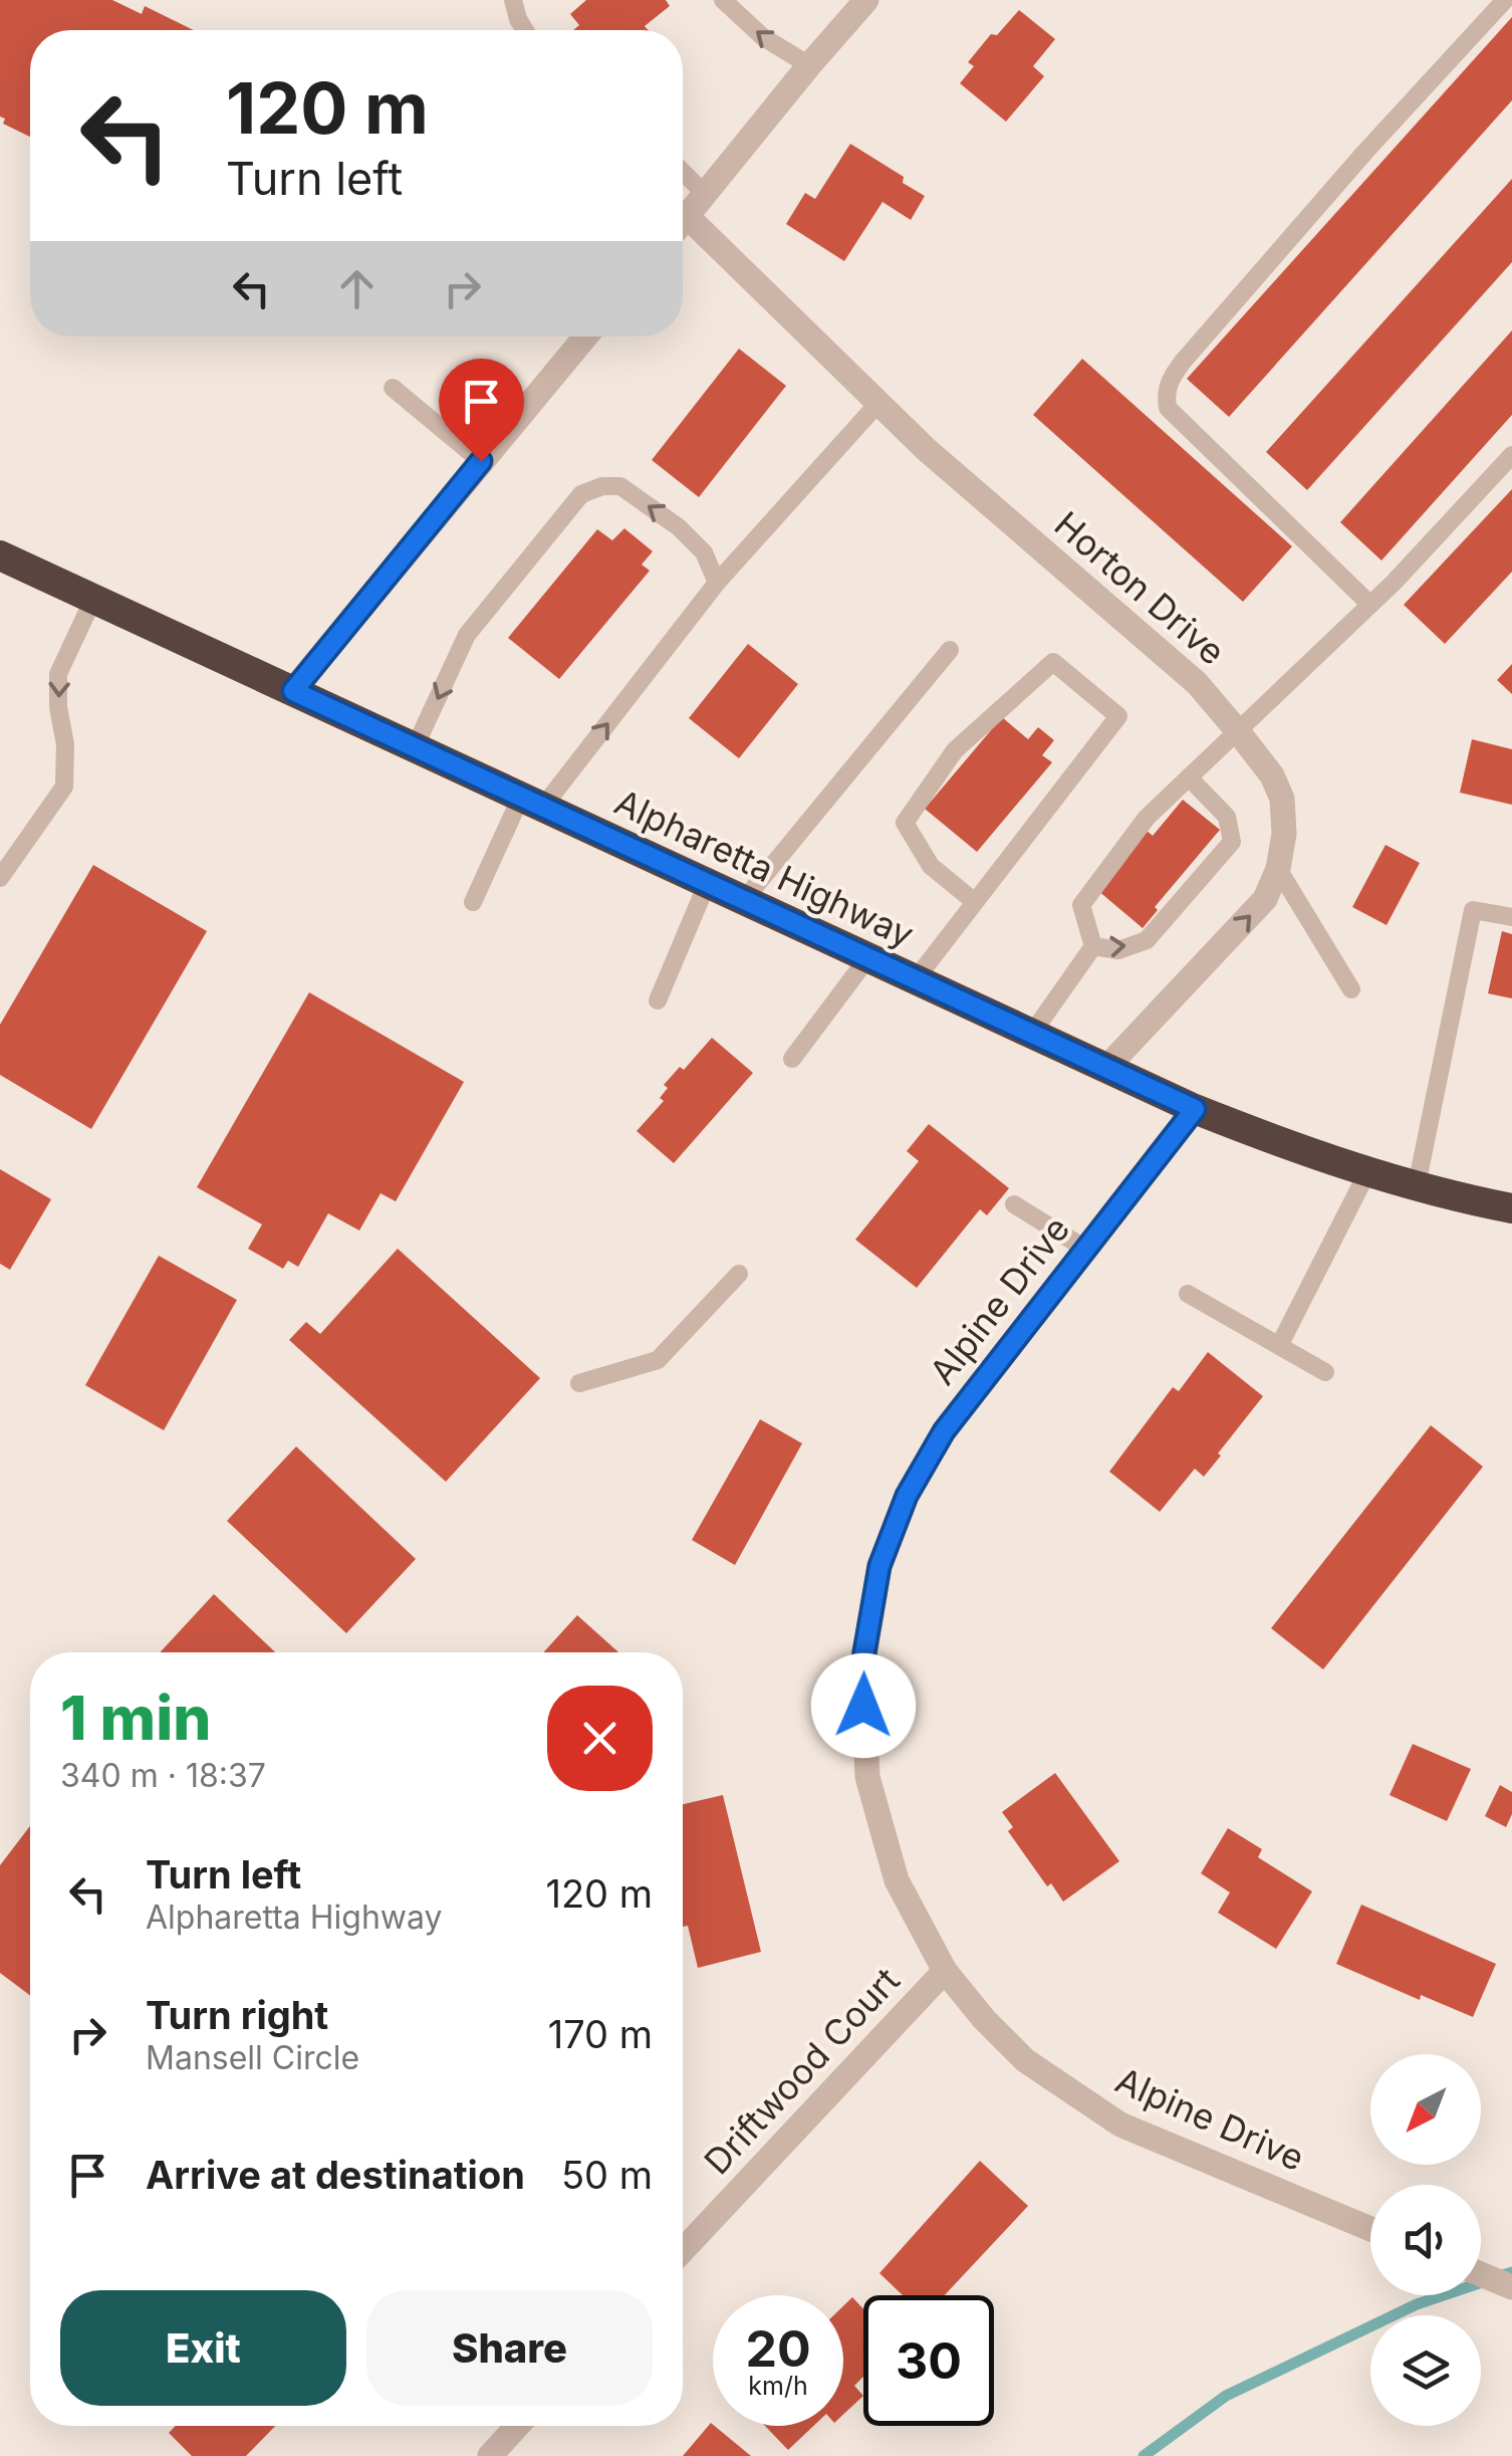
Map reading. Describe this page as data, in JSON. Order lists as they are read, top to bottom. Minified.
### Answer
{"streets":{"highway":["Alpharetta Highway"],"street":["Horton Drive","Alpine Drive","Driftwood Court"]},"crossings":[["Horton Drive","Alpharetta Highway"],["Alpharetta Highway","Alpine Drive"],["Alpine Drive","Driftwood Court"]],"north":"bottom left","page":{"turn":["120 m","Turn left"],"heading":["1 min","340 m · 18:37"],"list":[{"name":"Turn left","note":"Alpharetta Highway","value":"120 m"},{"name":"Turn right","note":"Mansell Circle","value":"170 m"},{"name":"Arrive at destination","value":"50 m"}],"buttons":["Exit","Share"],"speed":"20 km/h","limit":"30"}}
